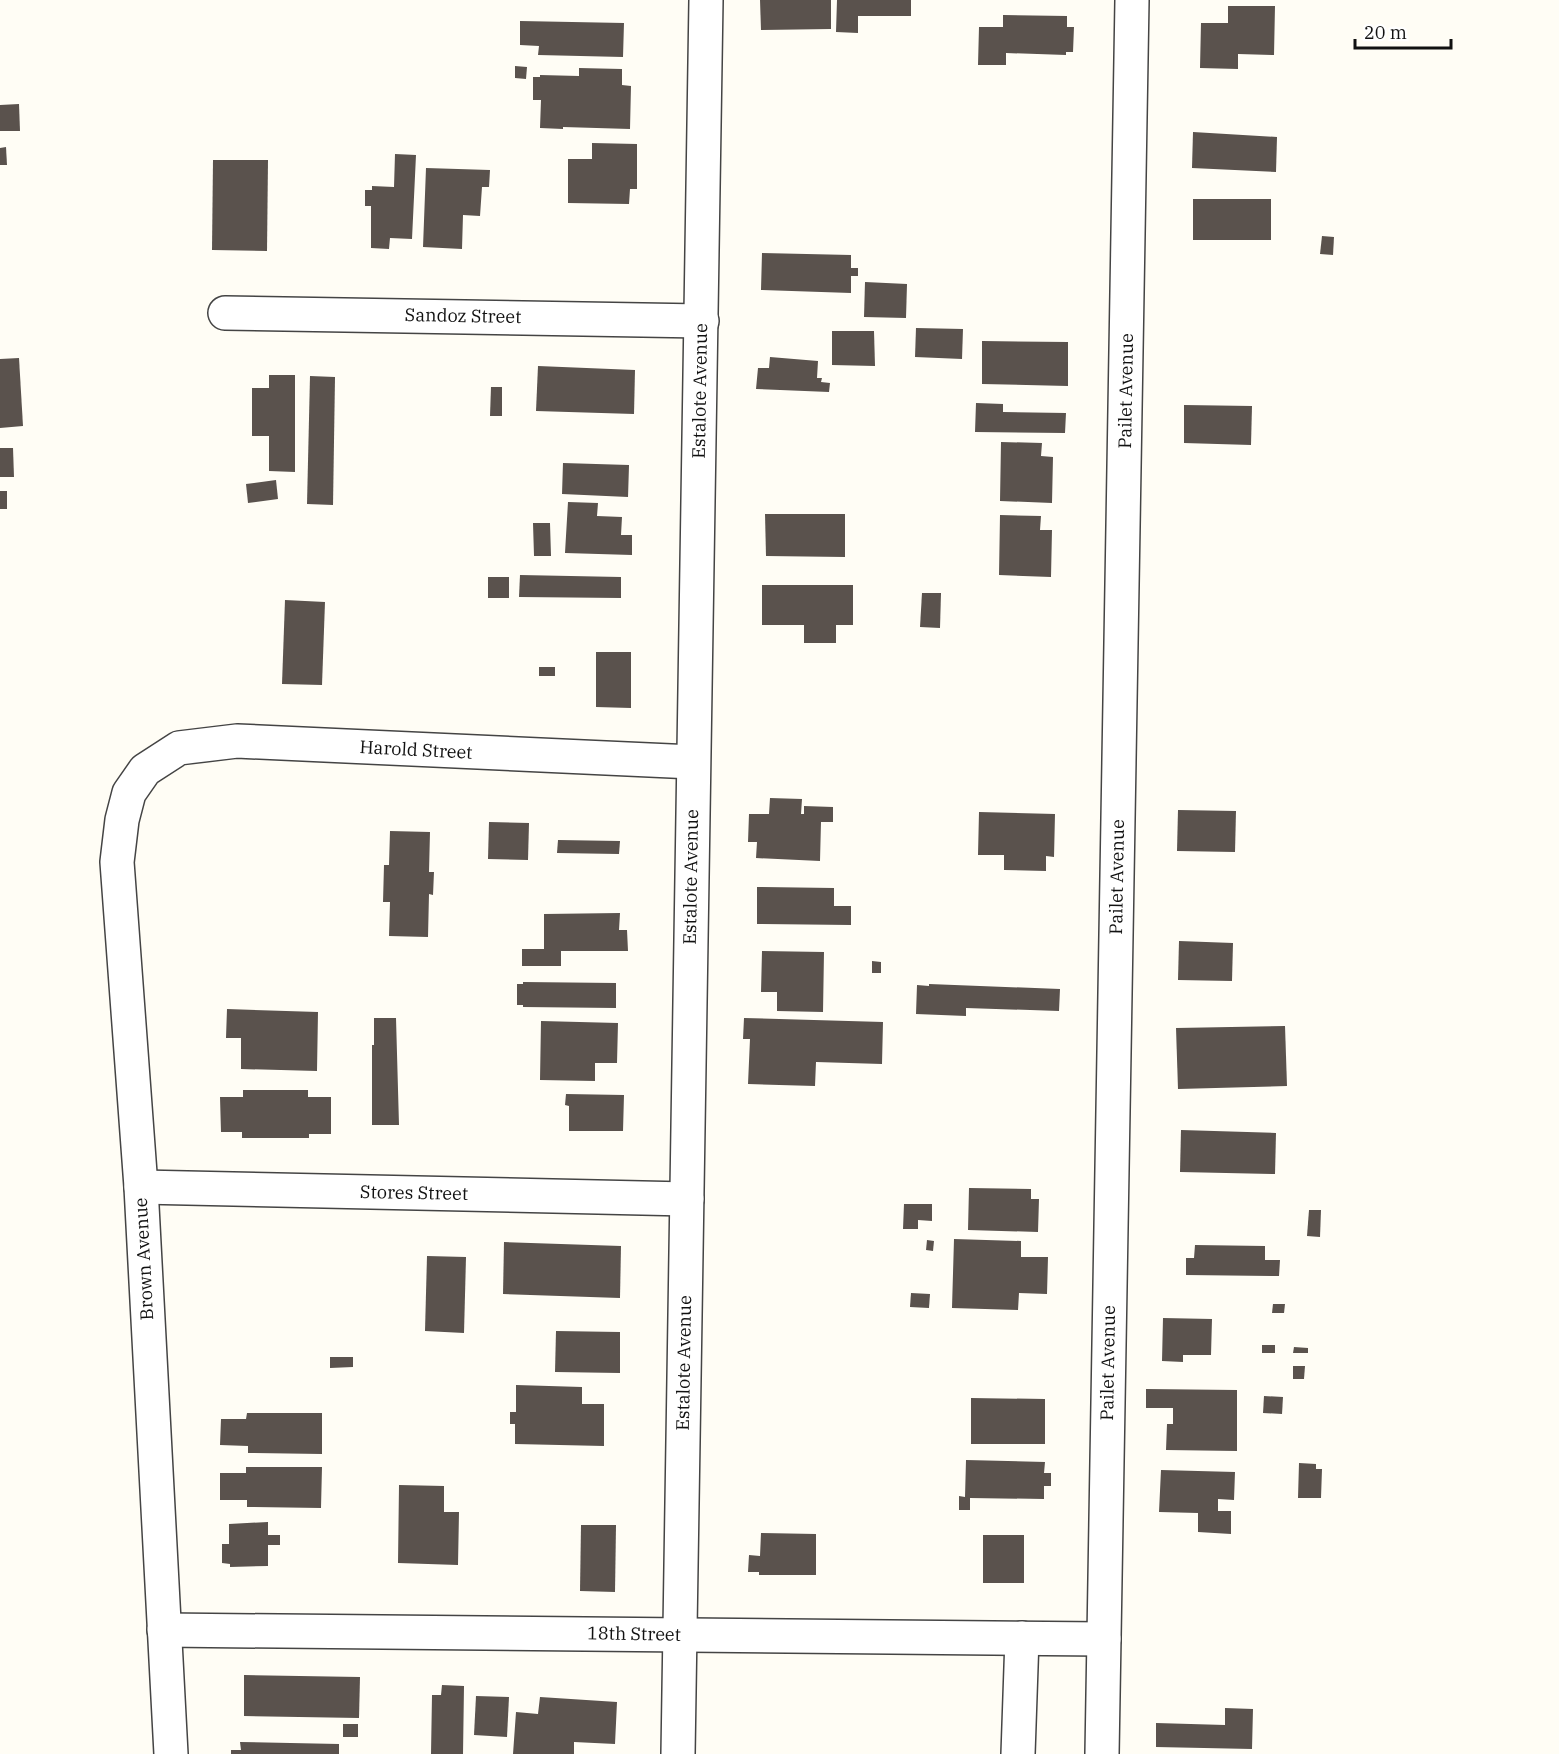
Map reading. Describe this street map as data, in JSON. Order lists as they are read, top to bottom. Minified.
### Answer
{"streets":{"street":["Sandoz Street","Estalote Avenue","Pailet Avenue","Harold Street","Stores Street","Brown Avenue","18th Street"]},"crossings":[["Sandoz Street","Estalote Avenue"],["Estalote Avenue","Harold Street"],["Estalote Avenue","Stores Street"],["Estalote Avenue","18th Street"],["Pailet Avenue","18th Street"],["Harold Street","Brown Avenue"],["Stores Street","Brown Avenue"],["Brown Avenue","18th Street"]],"scale_bar":"20 m"}
